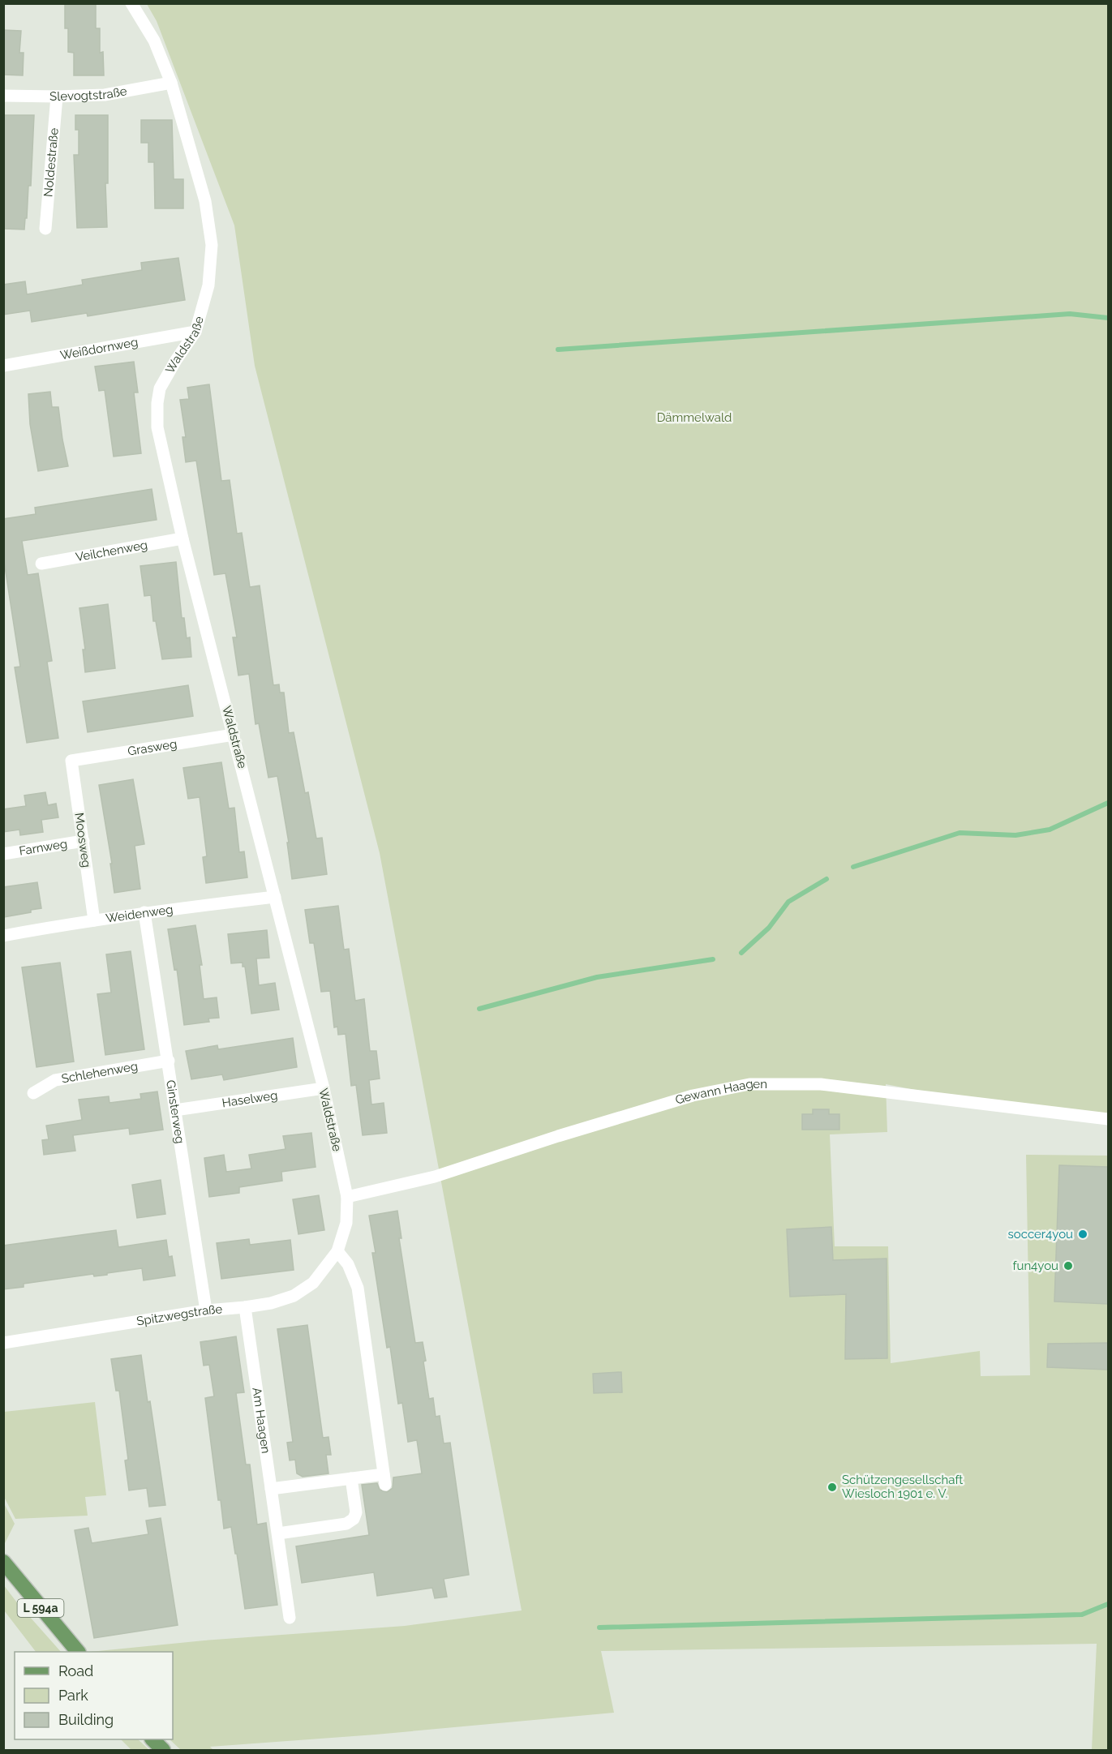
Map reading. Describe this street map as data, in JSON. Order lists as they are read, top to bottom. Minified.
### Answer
{"streets":{"main road":["L 594a"],"street":["Slevogtstraße","Noldestraße","Waldstraße","Weißdornweg","Veilchenweg","Grasweg","Moosweg","Farnweg","Weidenweg","Schlehenweg","Gewann Haagen","Haselweg","Ginsterweg","Spitzwegstraße","Am Haagen"]},"crossings":[["Slevogtstraße","Noldestraße"],["Slevogtstraße","Waldstraße"],["Waldstraße","Weißdornweg"],["Waldstraße","Veilchenweg"],["Waldstraße","Grasweg"],["Waldstraße","Weidenweg"],["Waldstraße","Gewann Haagen"],["Waldstraße","Haselweg"],["Waldstraße","Spitzwegstraße"],["Grasweg","Moosweg"],["Moosweg","Farnweg"],["Moosweg","Weidenweg"],["Weidenweg","Ginsterweg"],["Schlehenweg","Ginsterweg"],["Haselweg","Ginsterweg"],["Ginsterweg","Spitzwegstraße"],["Spitzwegstraße","Am Haagen"]],"parks":["Dämmelwald"],"places":["soccer4you","fun4you","Schützengesellschaft Wiesloch 1901 e. V."],"legend":["Road","Park","Building"]}
